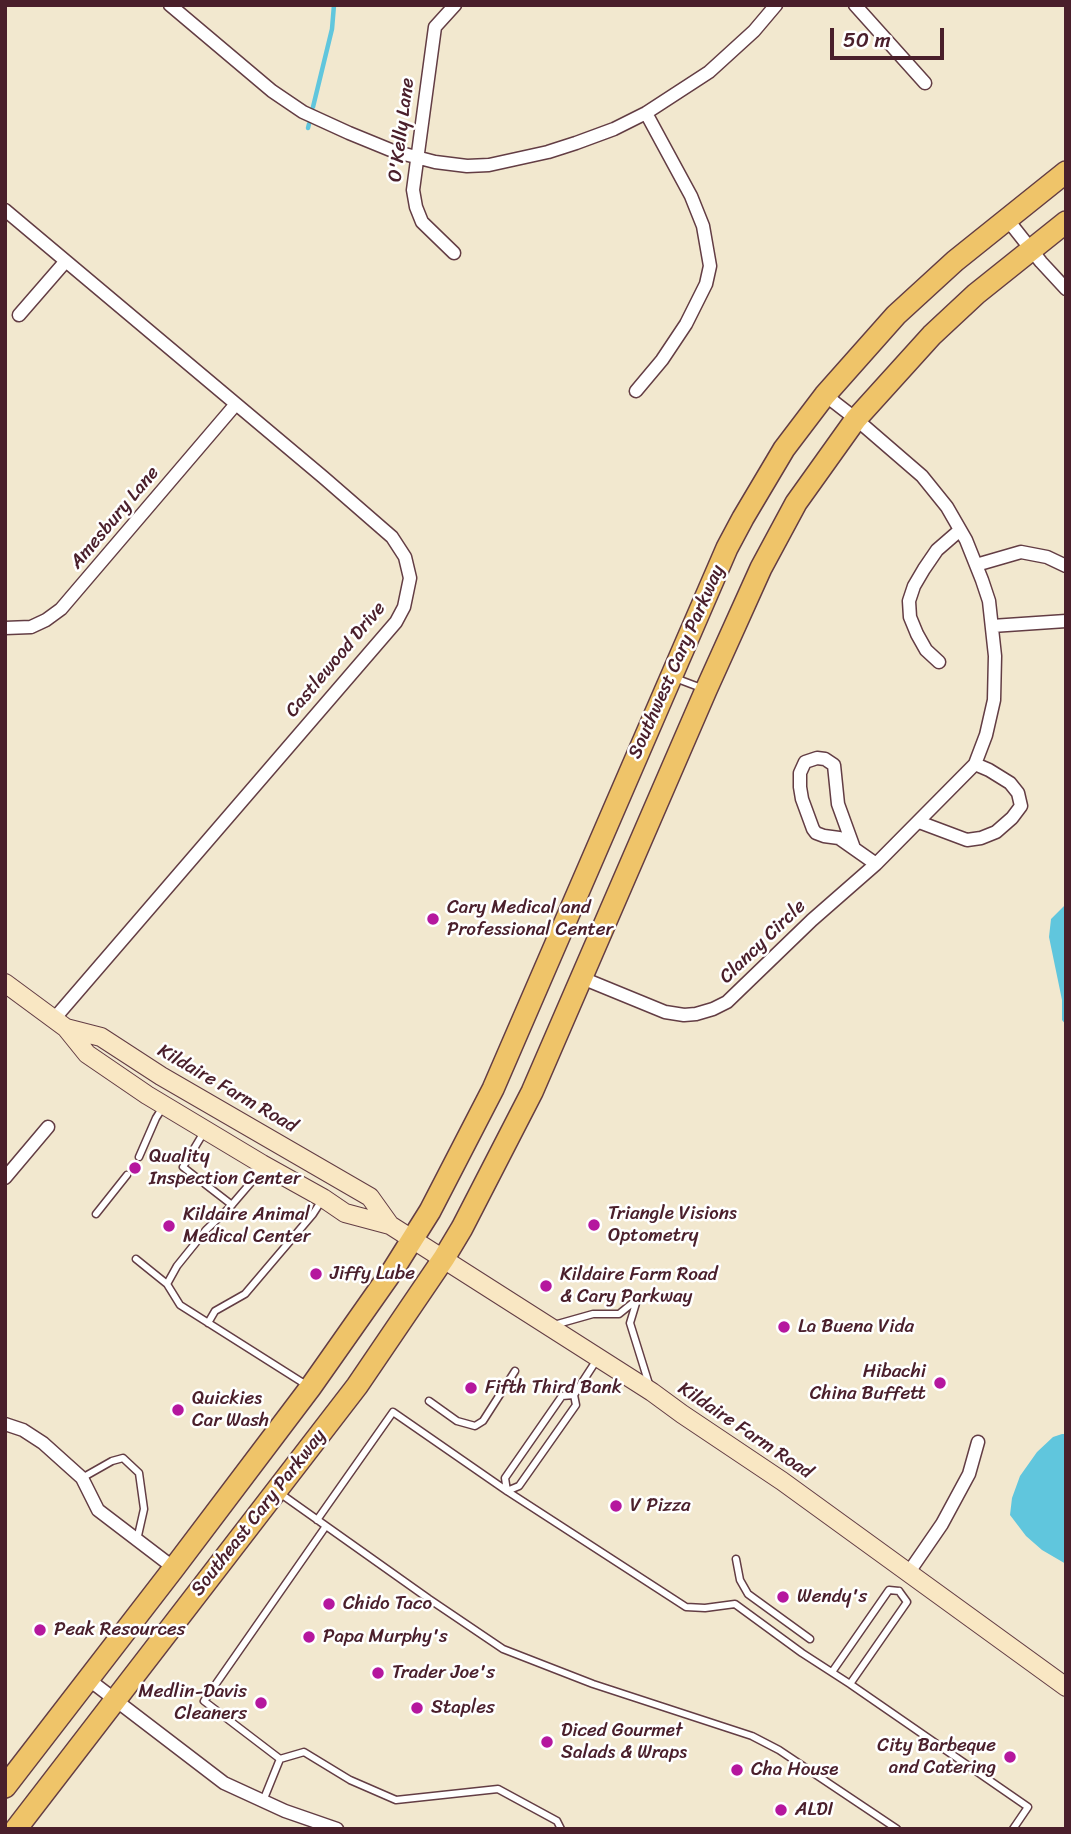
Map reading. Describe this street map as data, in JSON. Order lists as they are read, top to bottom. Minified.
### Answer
{"streets":{"main road":["Southwest Cary Parkway","Kildaire Farm Road","Southeast Cary Parkway"],"street":["O'Kelly Lane","Amesbury Lane","Castlewood Drive","Clancy Circle"]},"crossings":[["Amesbury Lane","Castlewood Drive"],["Castlewood Drive","Kildaire Farm Road"],["Southwest Cary Parkway","Clancy Circle"],["Southwest Cary Parkway","Kildaire Farm Road"],["Southwest Cary Parkway","Southeast Cary Parkway"],["Kildaire Farm Road","Southeast Cary Parkway"]],"places":["Cary Medical and Professional Center","Quality Inspection Center","Triangle Visions Optometry","Kildaire Animal Medical Center","Jiffy Lube","Kildaire Farm Road & Cary Parkway","La Buena Vida","Hibachi China Buffett","Fifth Third Bank","Quickies Car Wash","V Pizza","Wendy's","Chido Taco","Peak Resources","Papa Murphy's","Trader Joe's","Medlin-Davis Cleaners","Staples","Diced Gourmet Salads & Wraps","City Barbeque and Catering","Cha House","ALDI"],"scale_bar":"50 m"}
